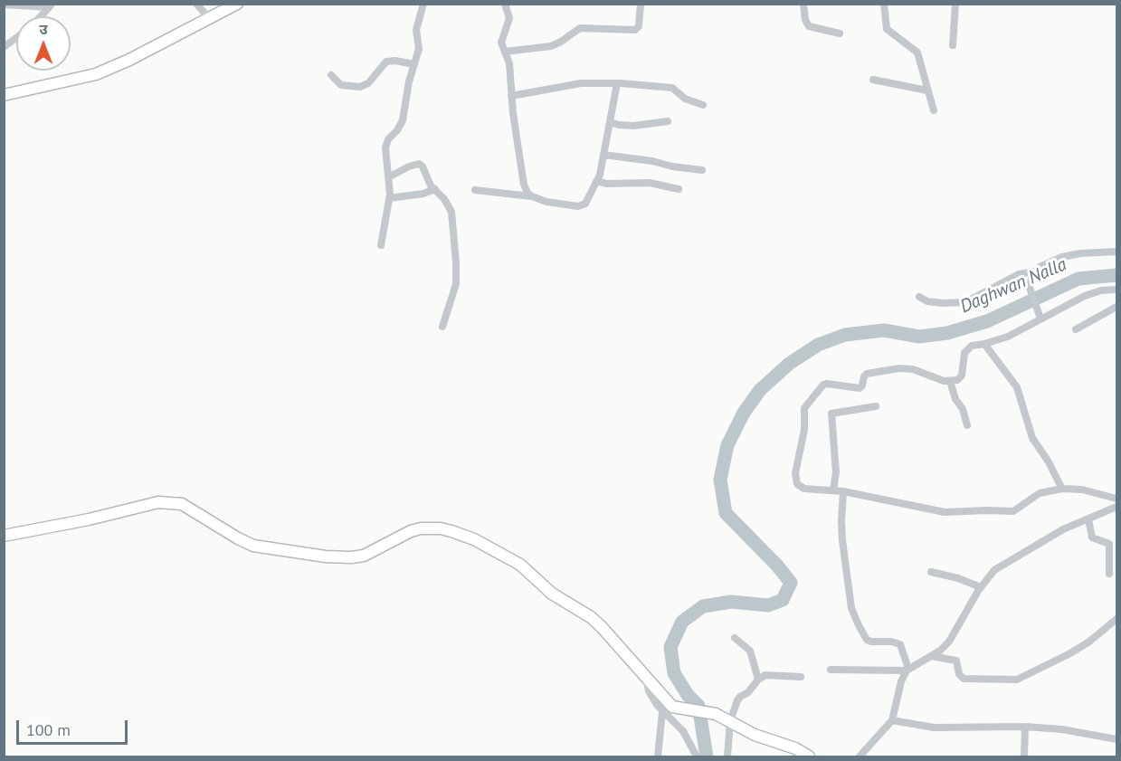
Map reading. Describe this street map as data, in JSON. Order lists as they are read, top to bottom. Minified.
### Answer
{"water":["Daghwan Nalla"],"scale_bar":"100 m","north":"top"}
